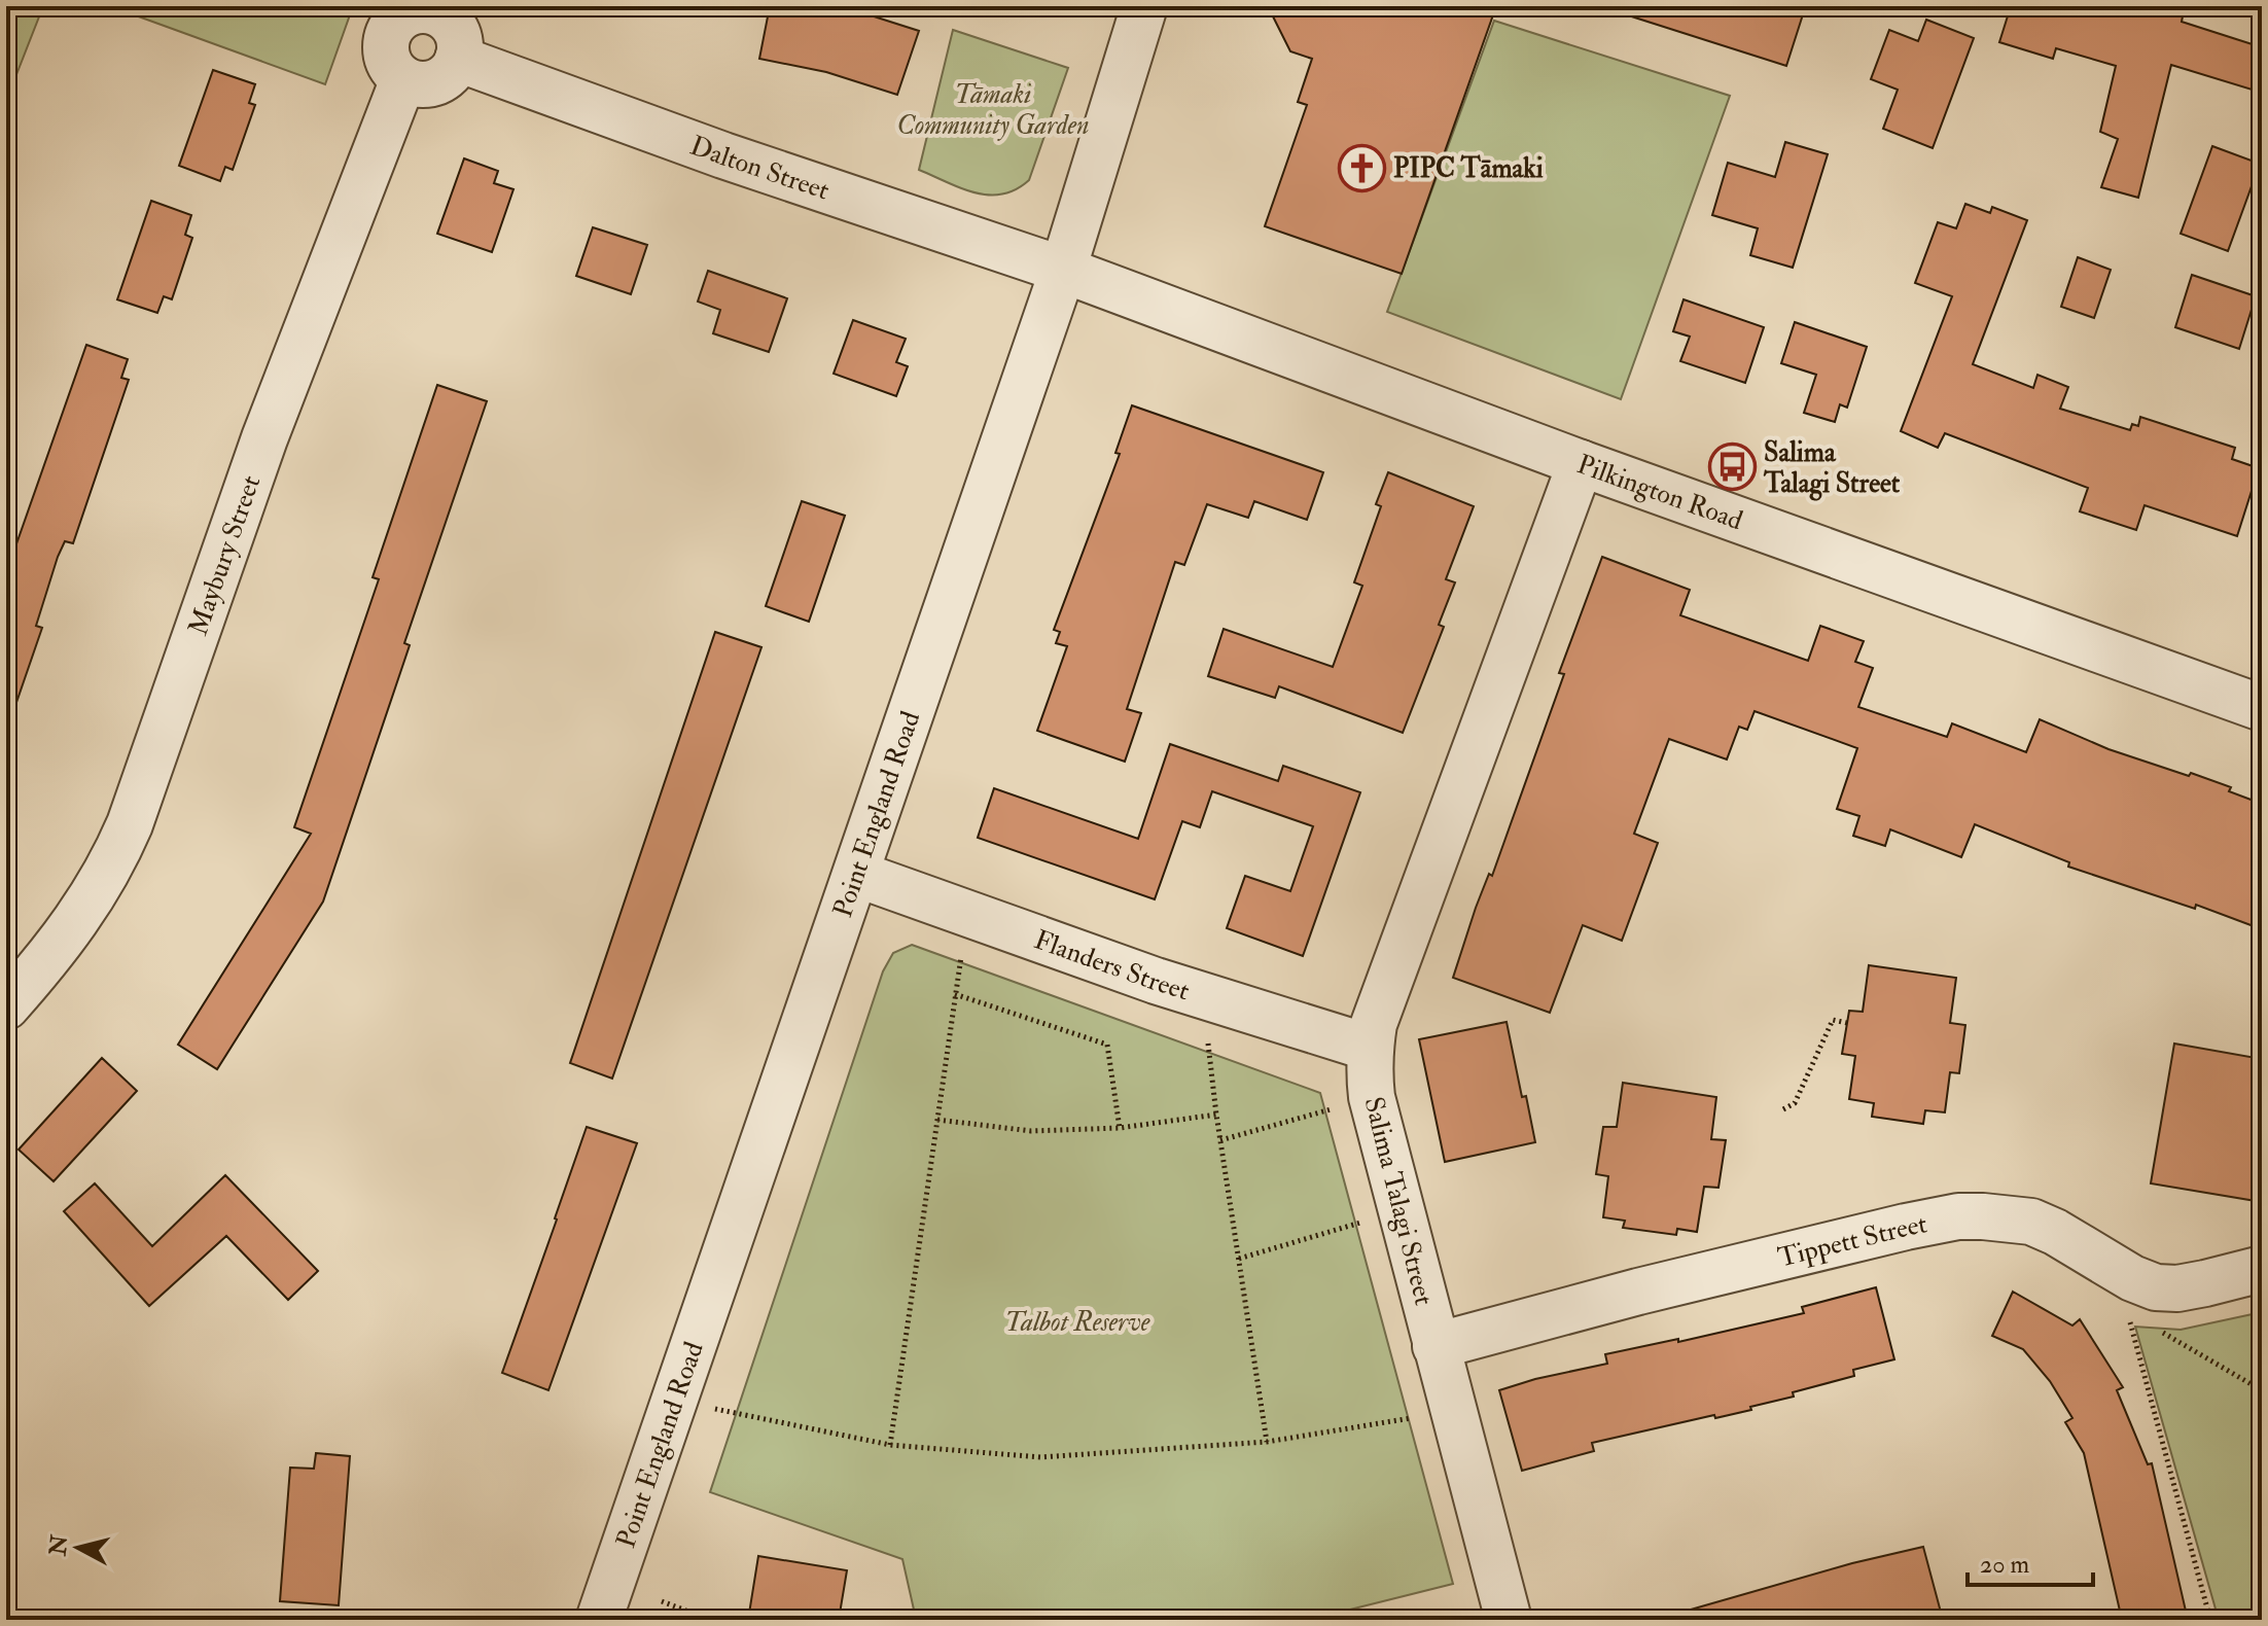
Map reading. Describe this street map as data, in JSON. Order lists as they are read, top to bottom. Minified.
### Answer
{"streets":{"street":["Dalton Street","Pilkington Road","Maybury Street","Point England Road","Flanders Street","Salima Talagi Street","Tippett Street"]},"crossings":[["Dalton Street","Pilkington Road"],["Dalton Street","Maybury Street"],["Dalton Street","Point England Road"],["Pilkington Road","Point England Road"],["Pilkington Road","Salima Talagi Street"],["Point England Road","Flanders Street"],["Flanders Street","Salima Talagi Street"],["Salima Talagi Street","Tippett Street"]],"parks":["Tāmaki Community Garden","Talbot Reserve"],"places":{"church":["PIPC Tāmaki"],"bus stop":["Salima Talagi Street"]},"scale_bar":"20 m","north":"left"}
